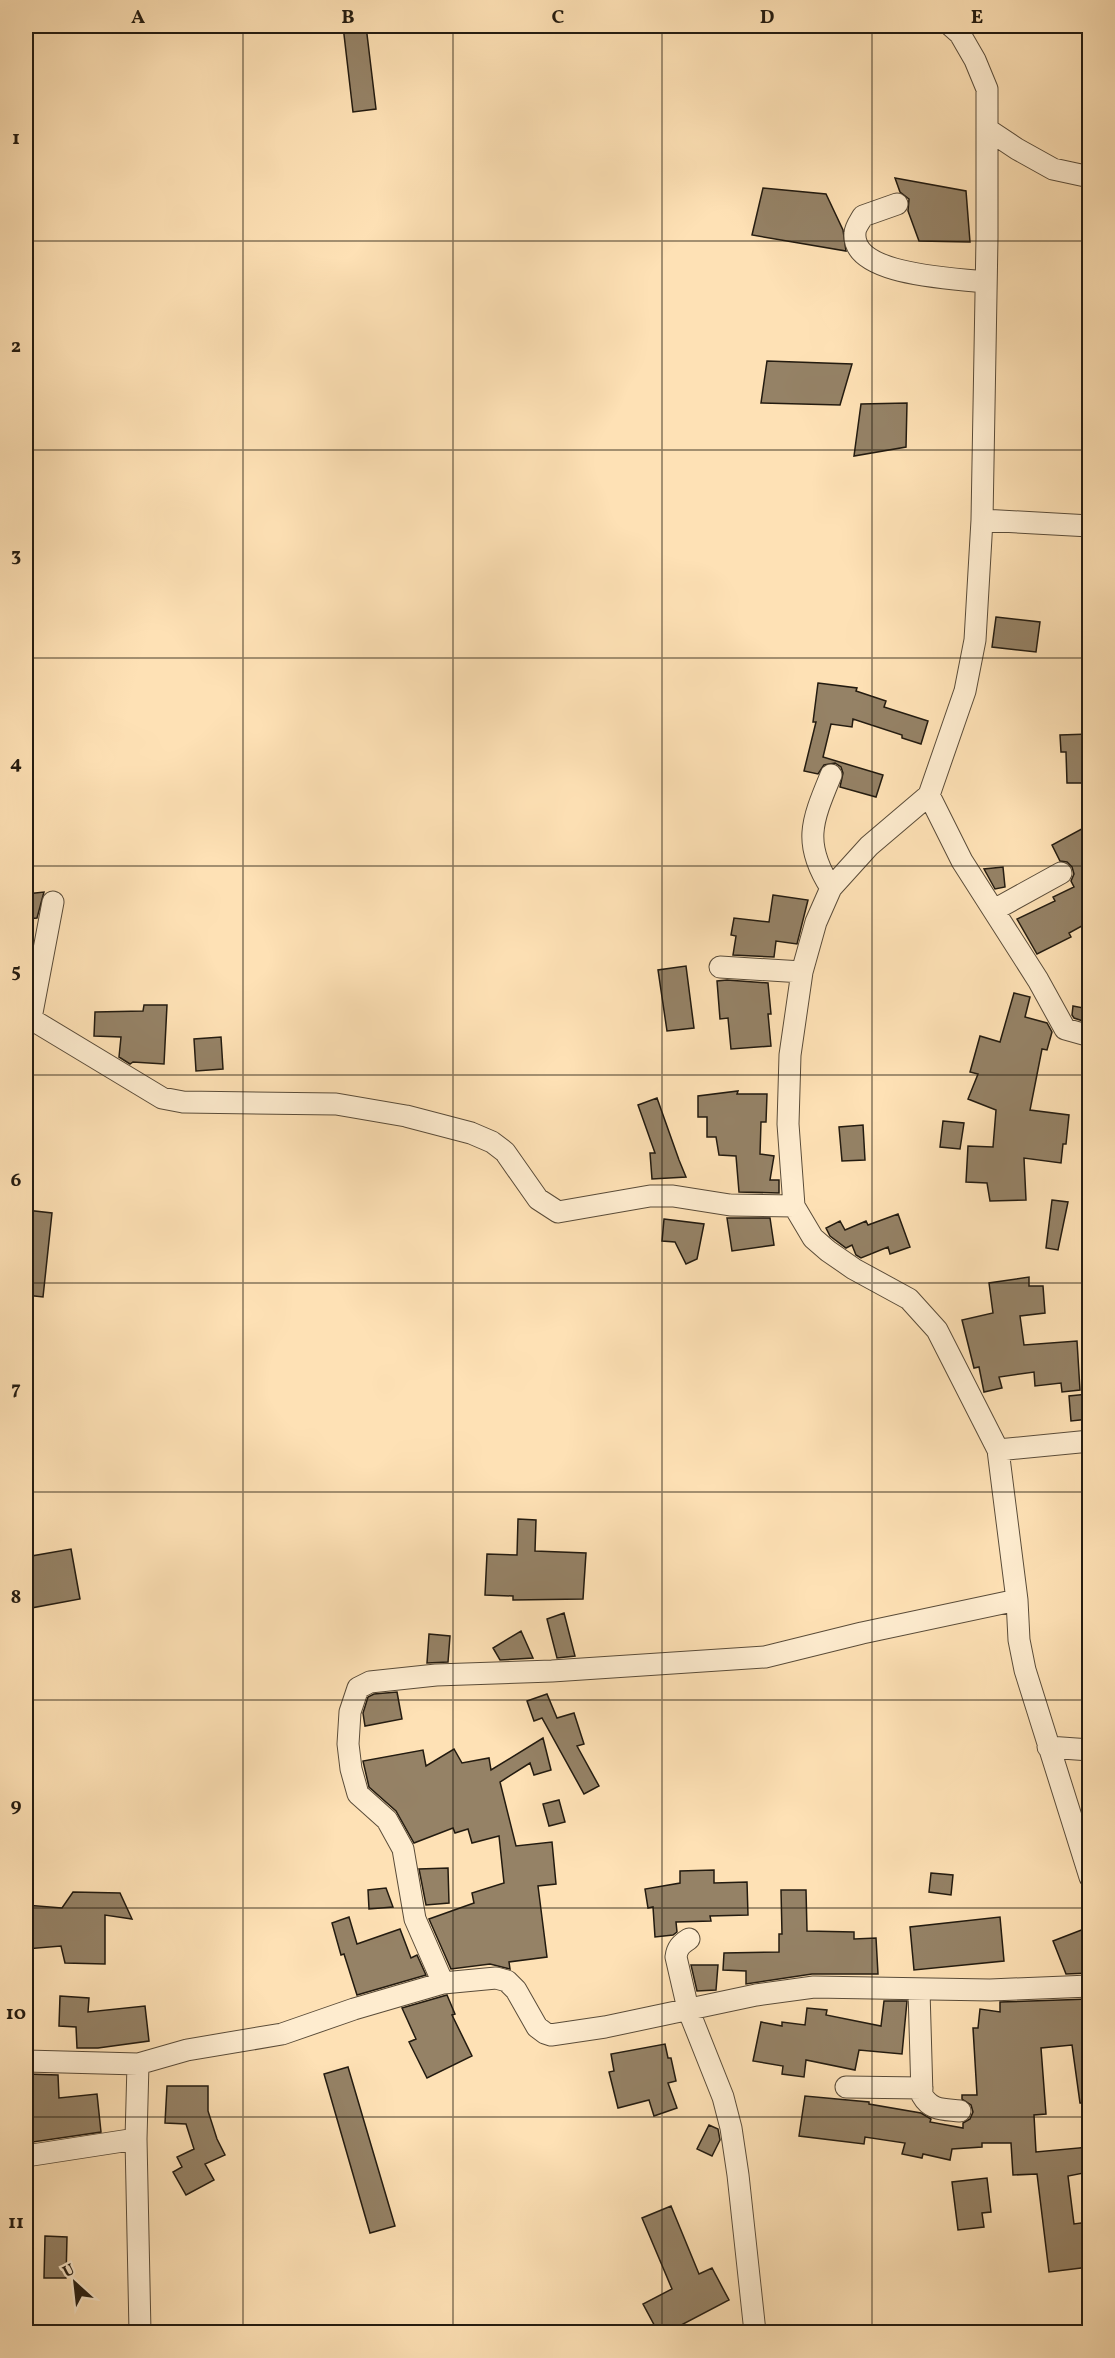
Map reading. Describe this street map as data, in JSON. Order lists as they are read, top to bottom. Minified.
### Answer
{"north":"top left","grid":{"columns":["A","B","C","D","E"],"rows":["1","2","3","4","5","6","7","8","9","10","11"]}}
